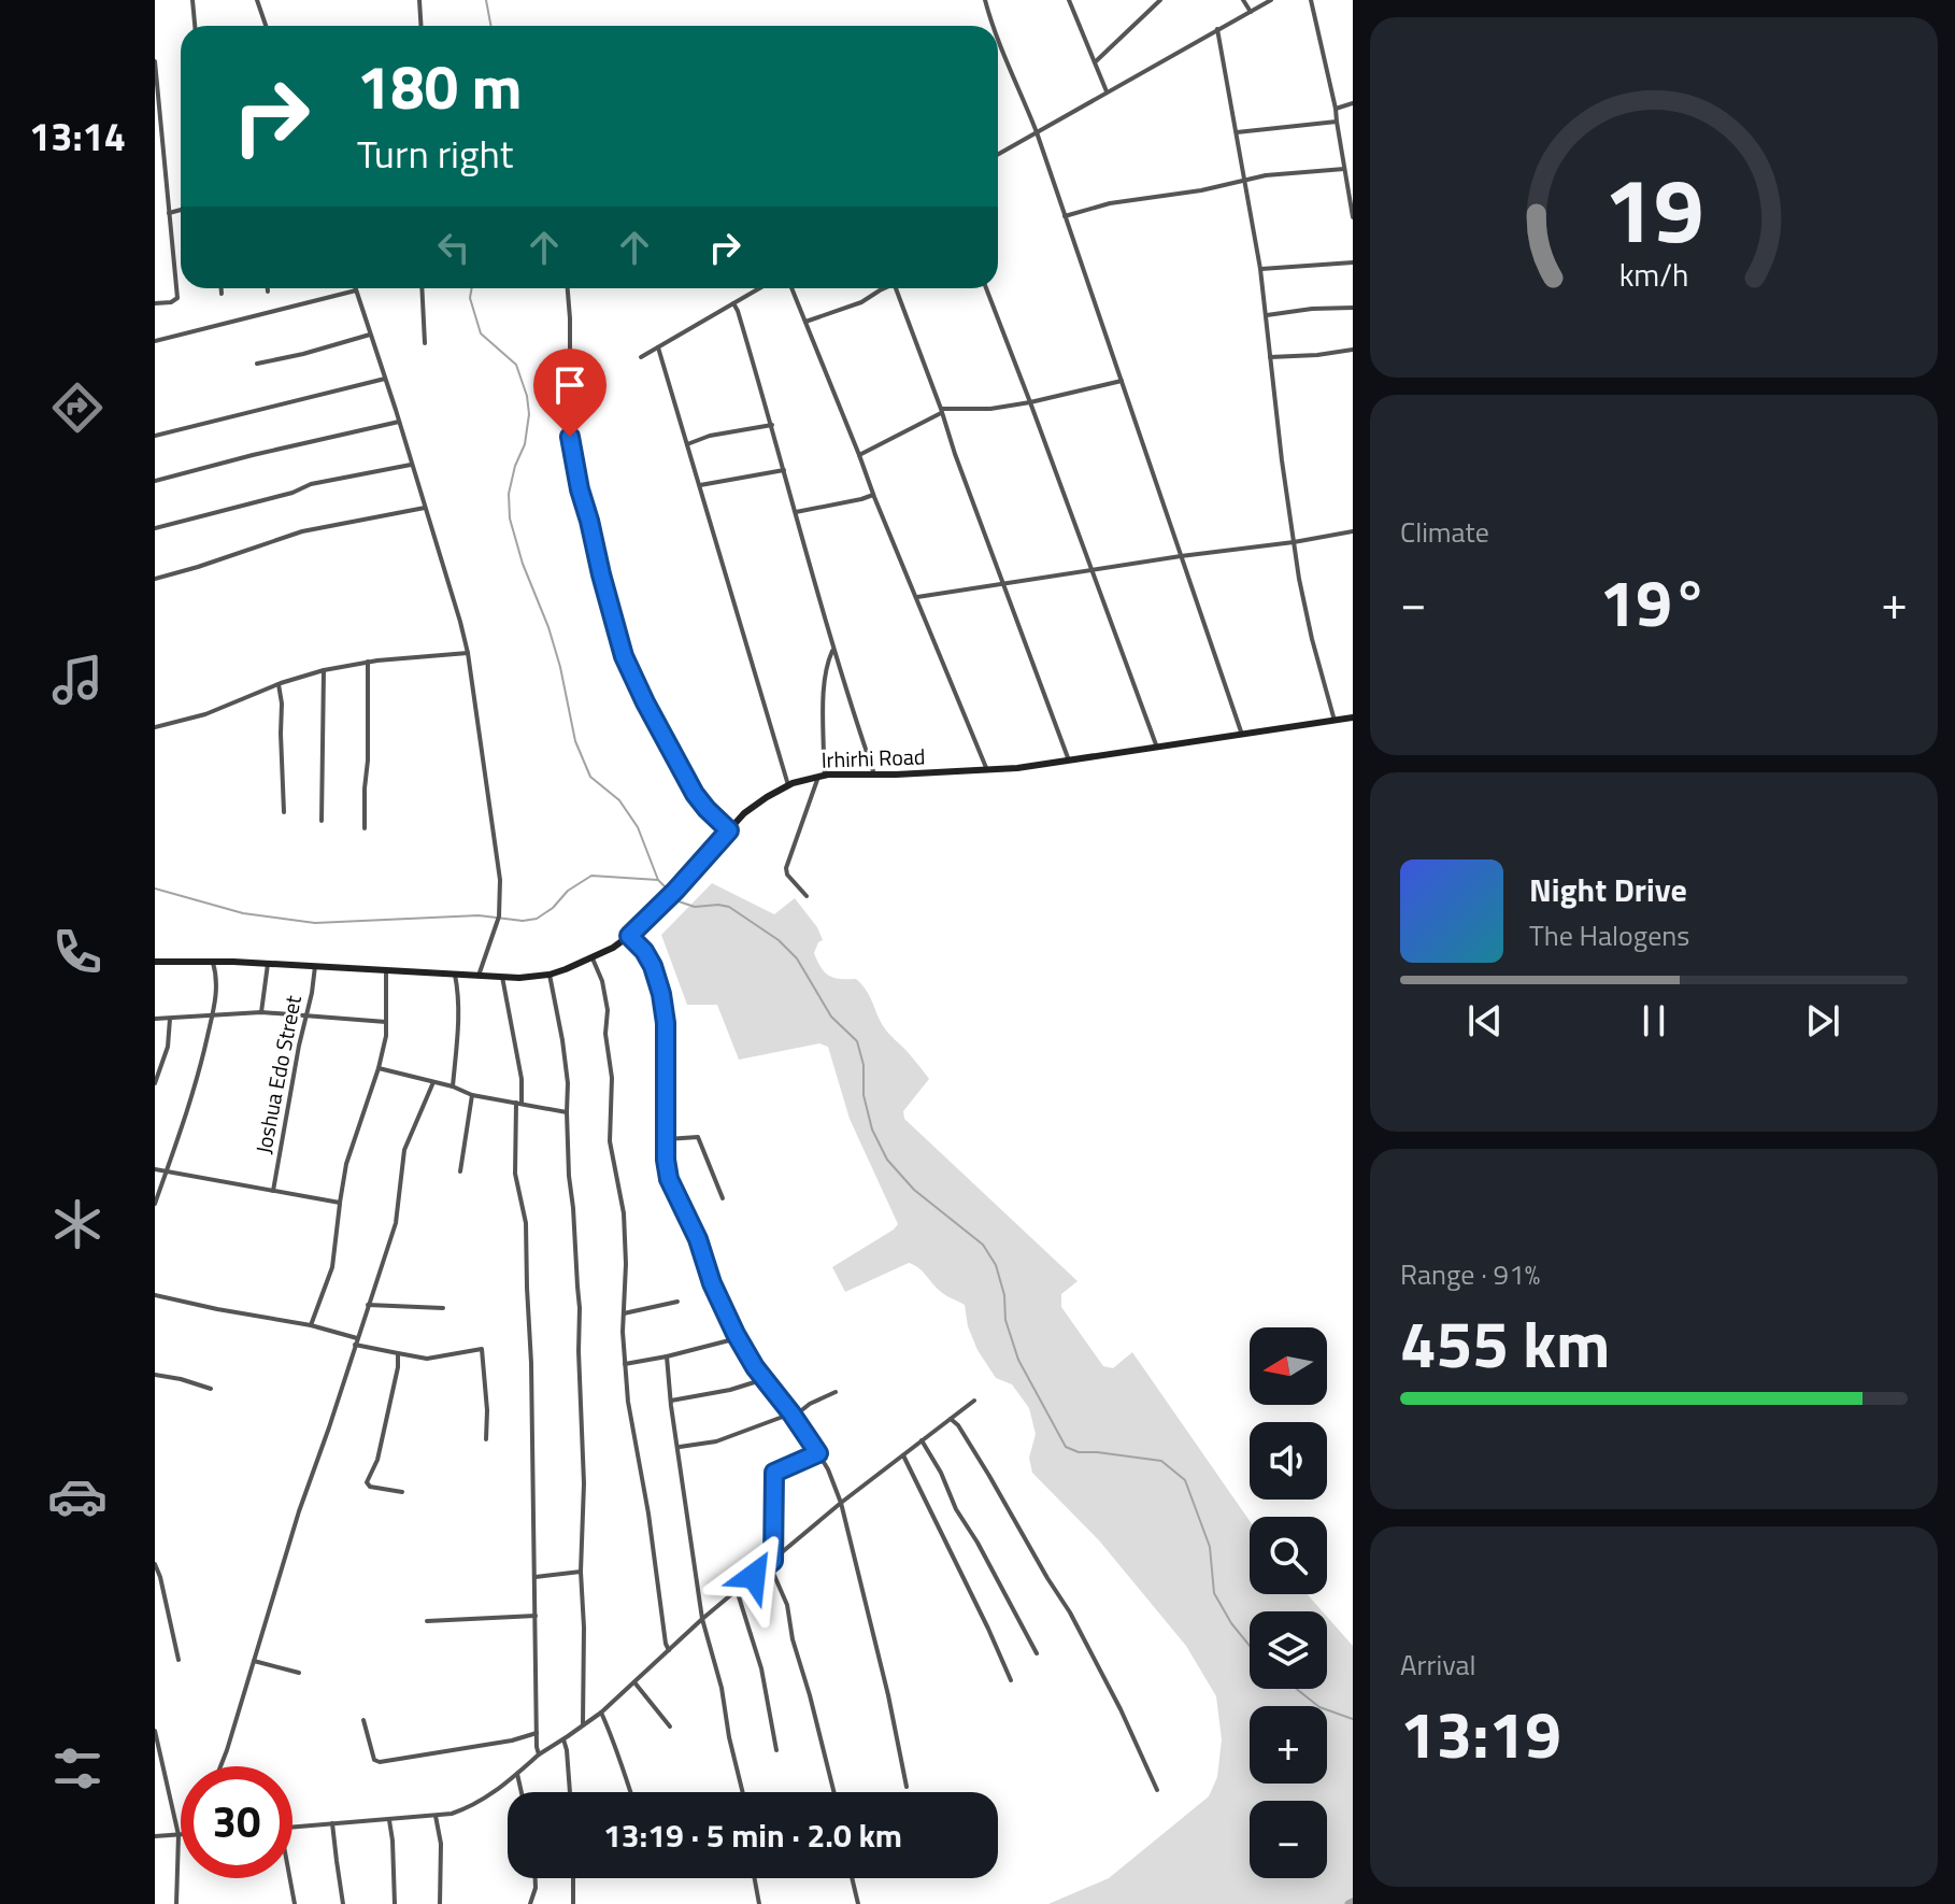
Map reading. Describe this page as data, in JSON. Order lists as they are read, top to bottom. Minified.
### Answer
{"streets":{"street":["Irhirhi Road","Joshua Edo Street"]},"crossings":[["Irhirhi Road","Joshua Edo Street"]],"north":"left","page":{"tabs":"13:14","turn":["180 m","Turn right"],"tile":["Climate",["Range · 91%","455 km"],["Arrival","13:19"]],"heat":["−","19°","+"],"song":["Night Drive","The Halogens"],"map_buttons":["+","−"],"limit":"30","trip":"13:19 · 5 min · 2.0 km","gauge":["19","km/h"]}}
